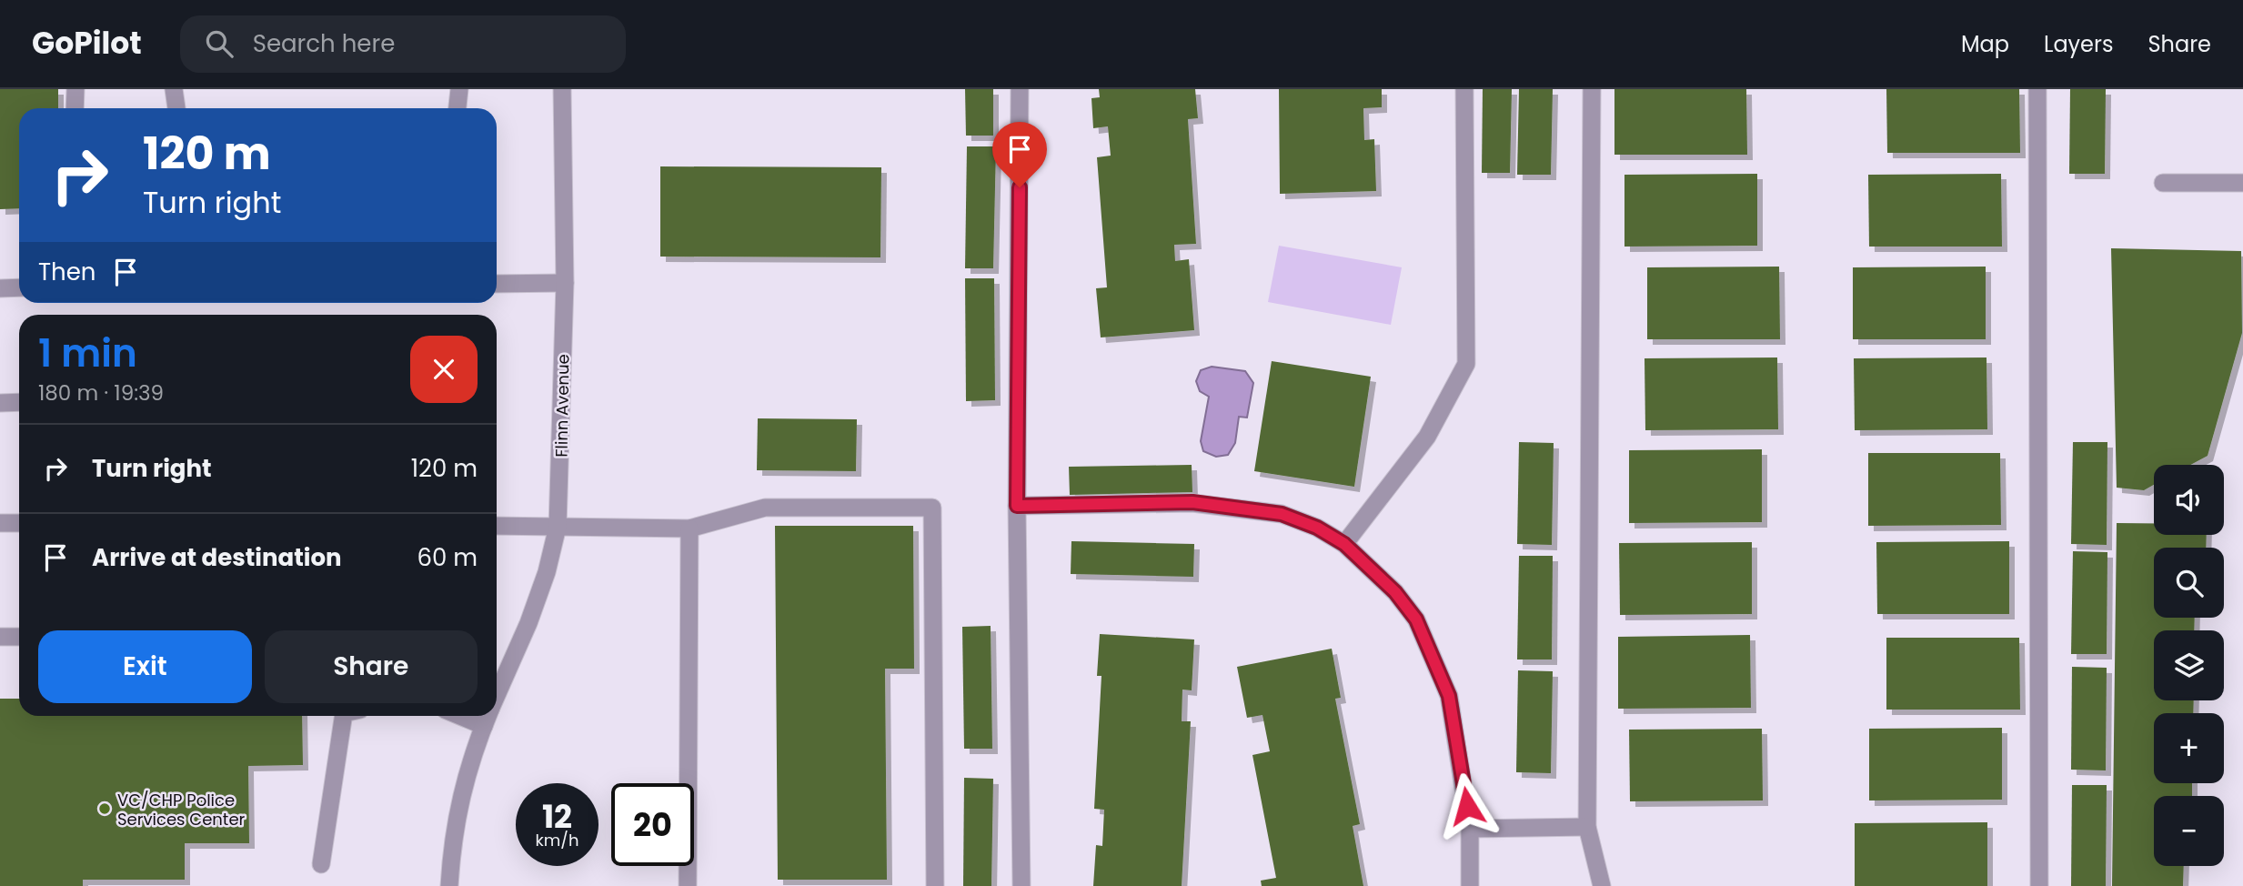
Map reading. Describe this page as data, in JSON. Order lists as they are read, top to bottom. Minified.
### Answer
{"streets":{"street":["Flinn Avenue"]},"places":["VC/CHP Police Services Center"],"page":{"header":"GoPilot","search":"Search here","nav":["Map","Layers","Share"],"turn":["120 m","Turn right"],"then":"Then","heading":["1 min","180 m · 19:39"],"list":[{"name":"Turn right","value":"120 m"},{"name":"Arrive at destination","value":"60 m"}],"map_buttons":["+","−"],"buttons":["Exit","Share"],"speed":"12 km/h","limit":"20"}}
